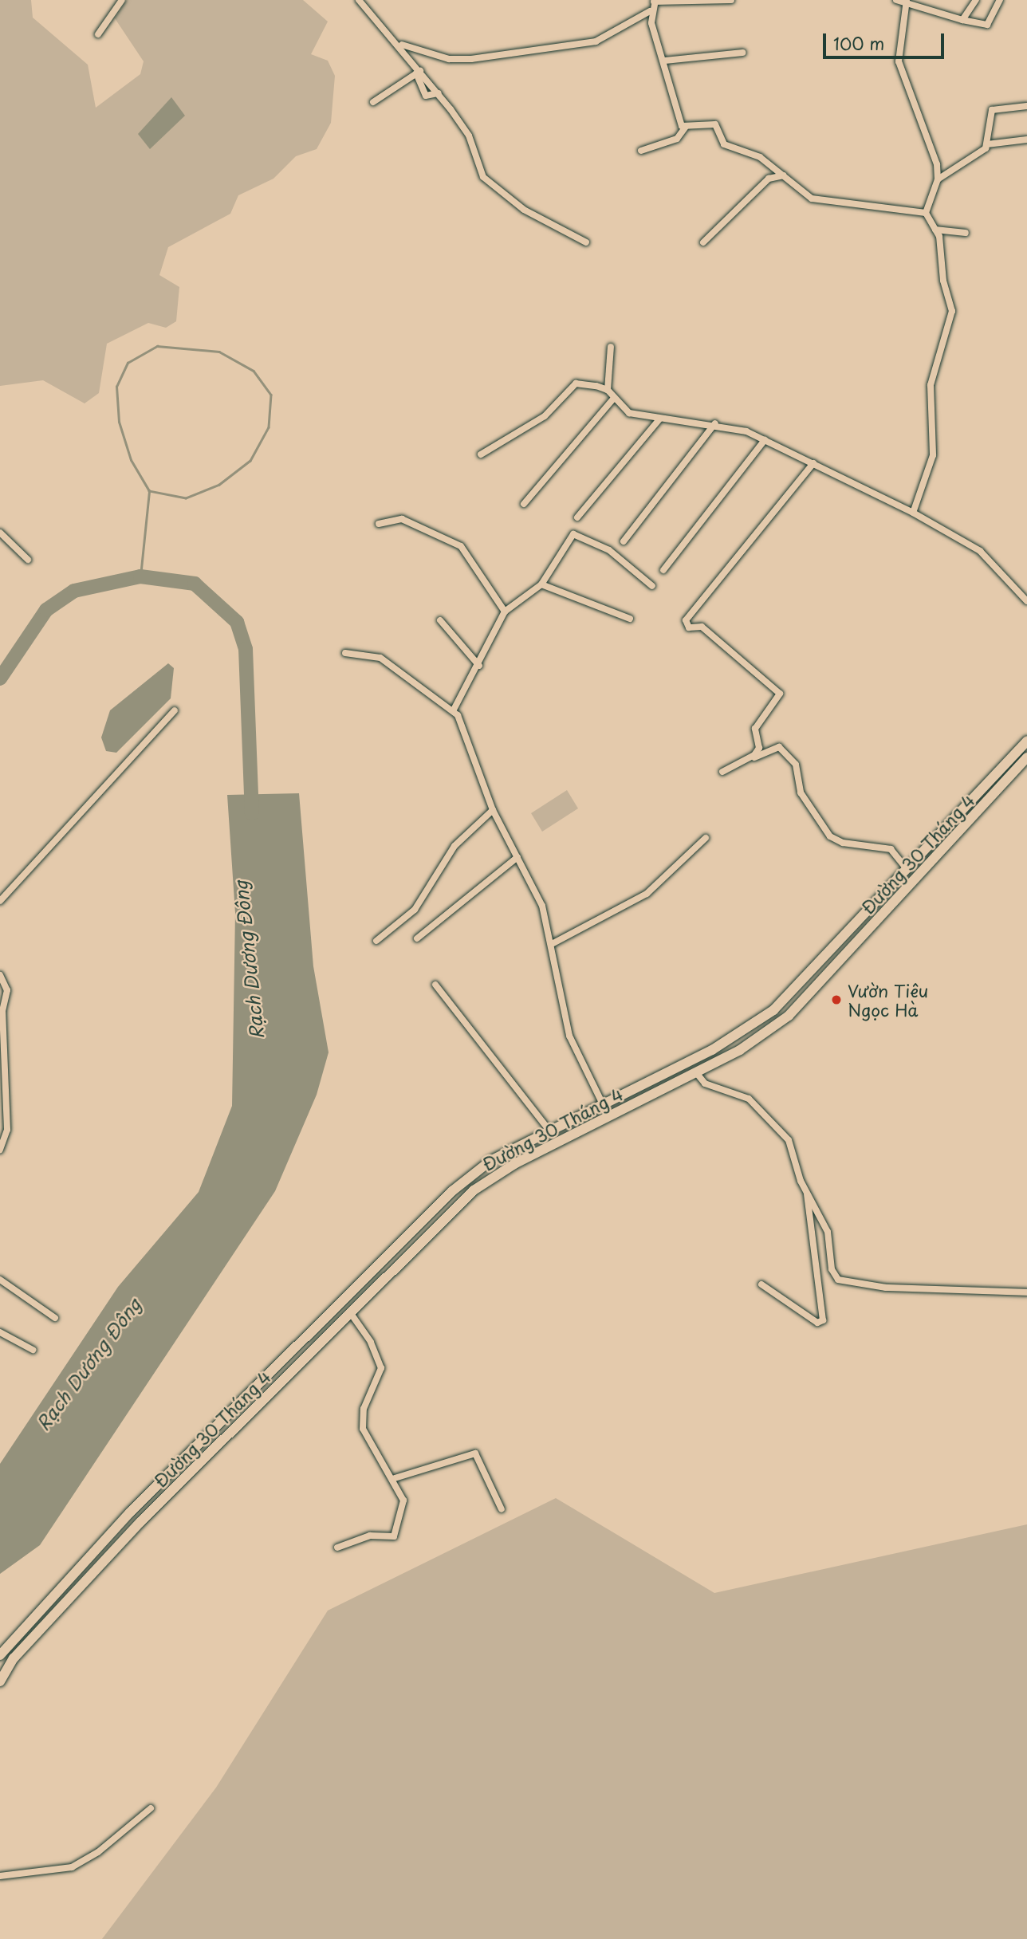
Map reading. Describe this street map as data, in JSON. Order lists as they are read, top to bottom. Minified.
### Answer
{"streets":{"main road":["Đường 30 Tháng 4"]},"water":["Rạch Dương Đông"],"places":["Vườn Tiêu Ngọc Hà"],"scale_bar":"100 m"}
